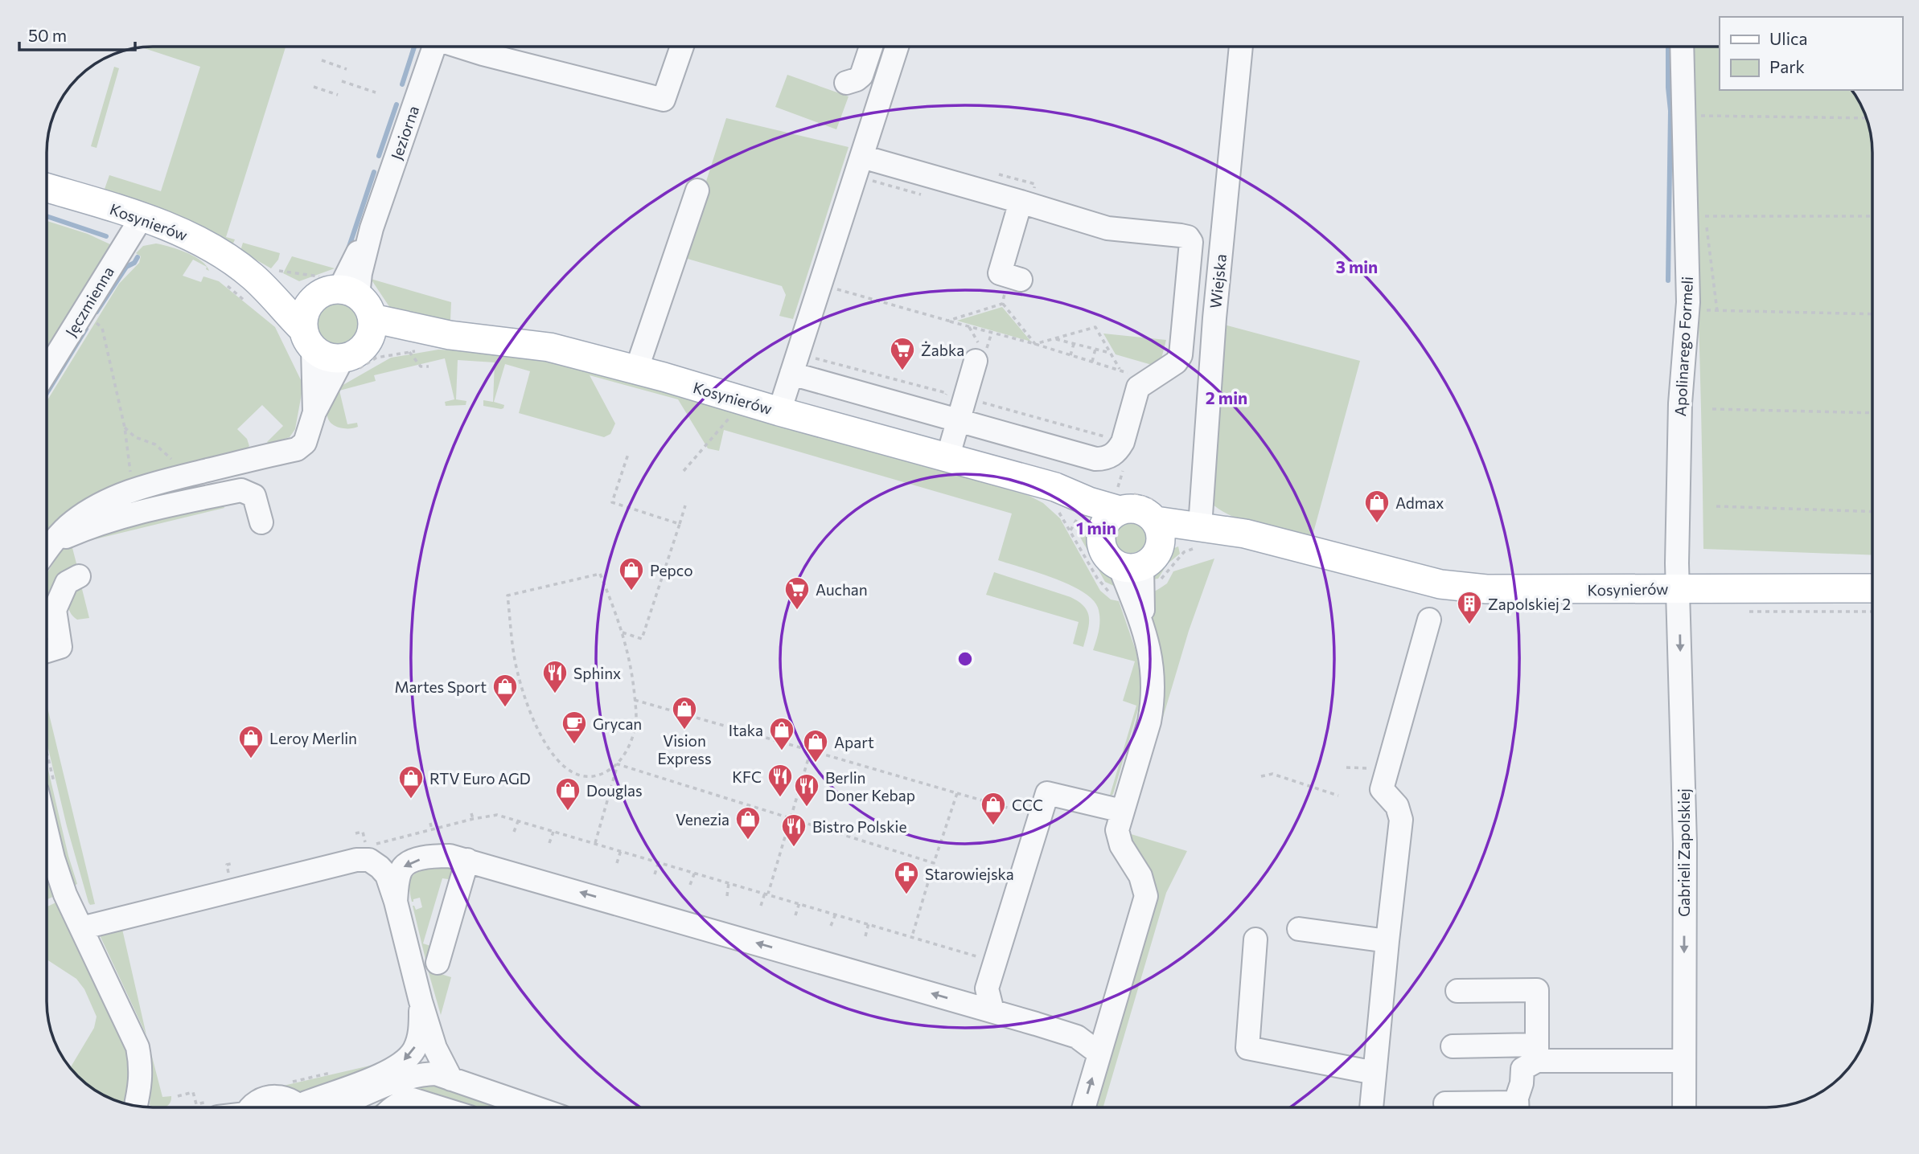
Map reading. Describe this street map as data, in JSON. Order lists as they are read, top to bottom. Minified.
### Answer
{"streets":{"main road":["Kosynierów"],"street":["Jeziorna","Wiejska","Jęczmienna","Apolinarego Formeli","Gabrieli Zapolskiej"]},"crossings":[["Jeziorna","Kosynierów"],["Kosynierów","Wiejska"],["Kosynierów","Jęczmienna"],["Kosynierów","Apolinarego Formeli"],["Kosynierów","Gabrieli Zapolskiej"],["Apolinarego Formeli","Gabrieli Zapolskiej"]],"one_way":["Gabrieli Zapolskiej"],"places":{"supermarket":["Żabka","Auchan"],"shop":["Admax","Pepco","Martes Sport","Vision Express","Itaka","Leroy Merlin","Apart","RTV Euro AGD","Douglas","CCC","Venezia"],"building":["Zapolskiej 2"],"restaurant":["Sphinx","KFC","Berlin Doner Kebap","Bistro Polskie"],"cafe":["Grycan"],"pharmacy":["Starowiejska"]},"legend":["Ulica","Park"],"scale_bar":"50 m","rings":["3 min","2 min","1 min"]}
